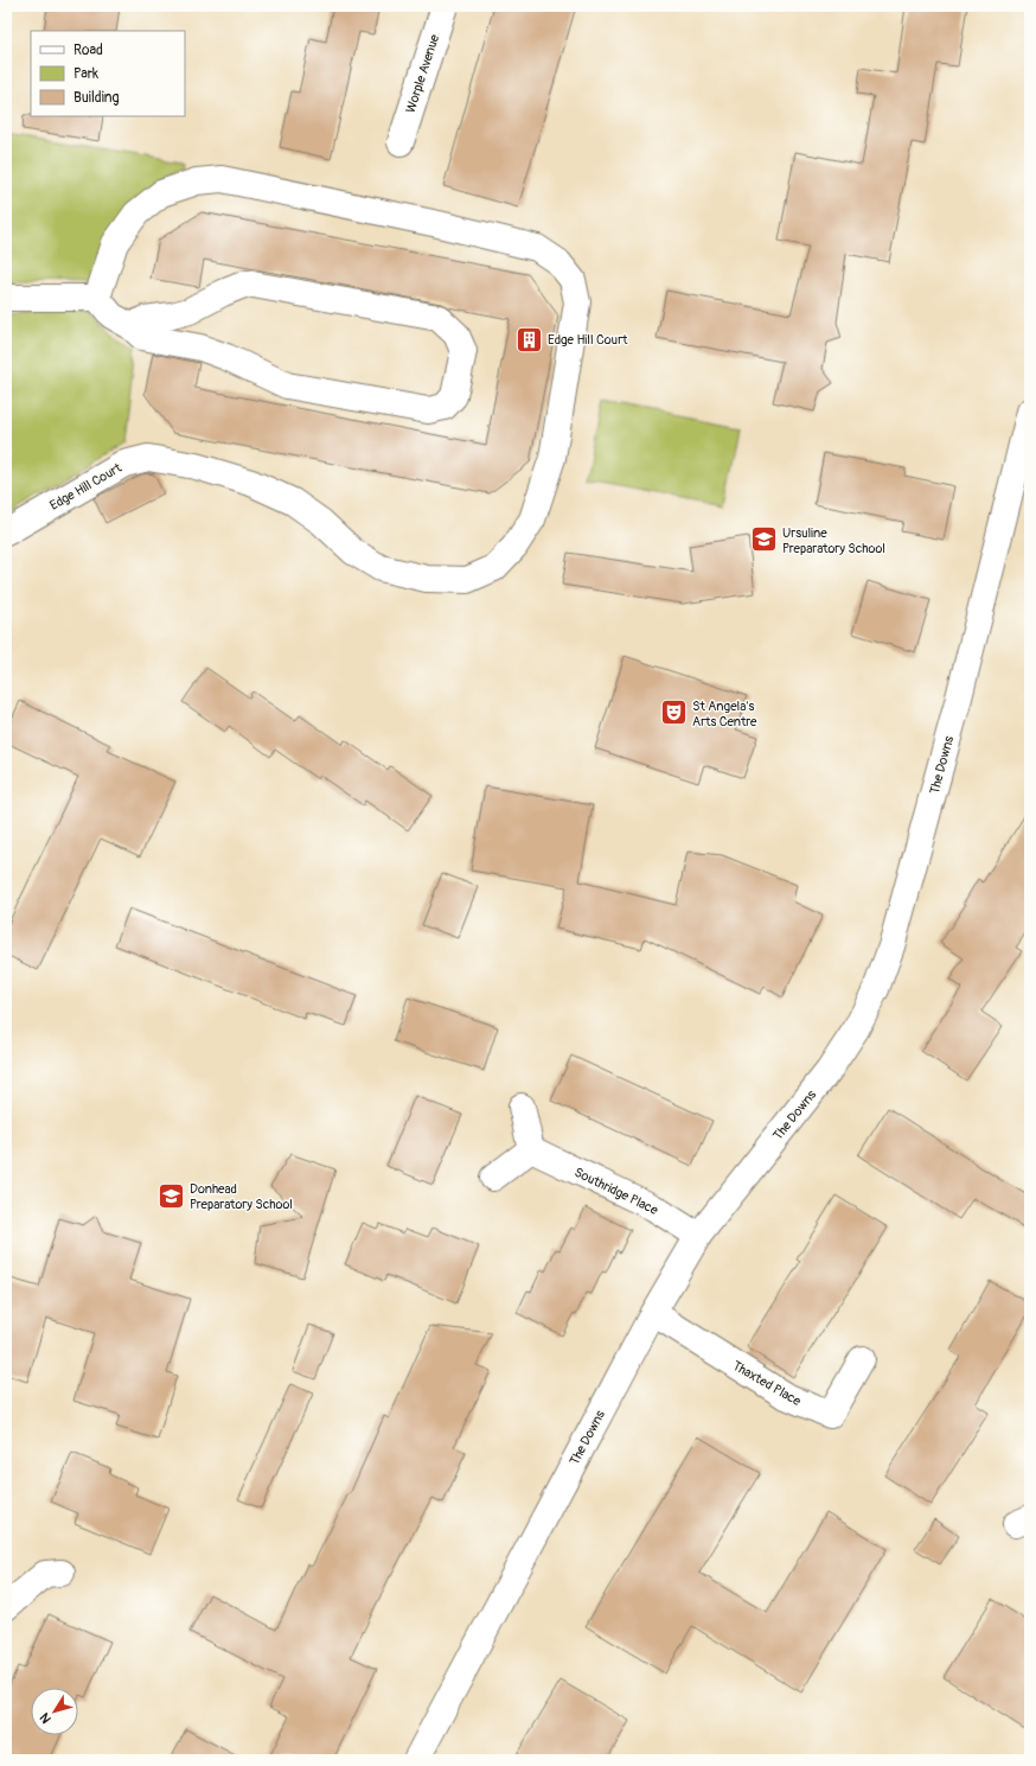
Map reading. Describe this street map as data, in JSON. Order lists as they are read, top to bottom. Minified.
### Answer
{"streets":{"street":["Worple Avenue","Edge Hill Court","The Downs","Southridge Place","Thaxted Place"]},"crossings":[["The Downs","Southridge Place"],["The Downs","Thaxted Place"]],"places":{"building":["Edge Hill Court"],"school or university":["Ursuline Preparatory School","Donhead Preparatory School"],"theatre":["St Angela's Arts Centre"]},"legend":["Road","Park","Building"],"north":"bottom left"}
